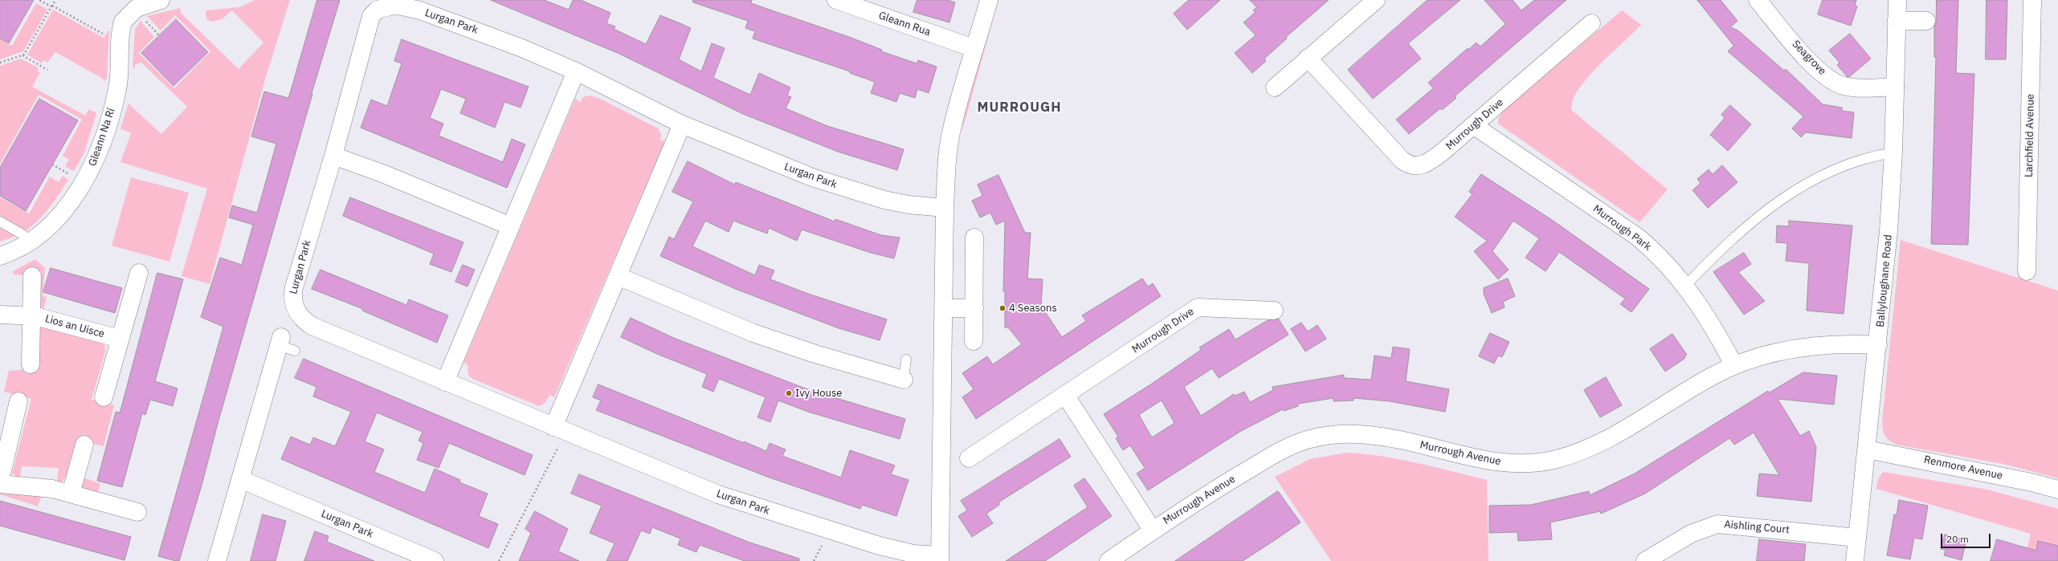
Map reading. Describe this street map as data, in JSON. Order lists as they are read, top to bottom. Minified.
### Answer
{"streets":{"street":["Lurgan Park","Gleann Rua","Seagrove","Murrough Drive","Larchfield Avenue","Gleann Na Rí","Murrough Park","Ballyloughane Road","Lios an Uisce","Murrough Avenue","Renmore Avenue","Aishling Court"]},"crossings":[["Lurgan Park","Gleann Rua"],["Seagrove","Ballyloughane Road"],["Murrough Drive","Murrough Park"],["Murrough Park","Murrough Avenue"],["Ballyloughane Road","Murrough Avenue"],["Ballyloughane Road","Renmore Avenue"],["Ballyloughane Road","Aishling Court"]],"districts":["MURROUGH"],"places":["4 Seasons","Ivy House"],"scale_bar":"20 m"}
